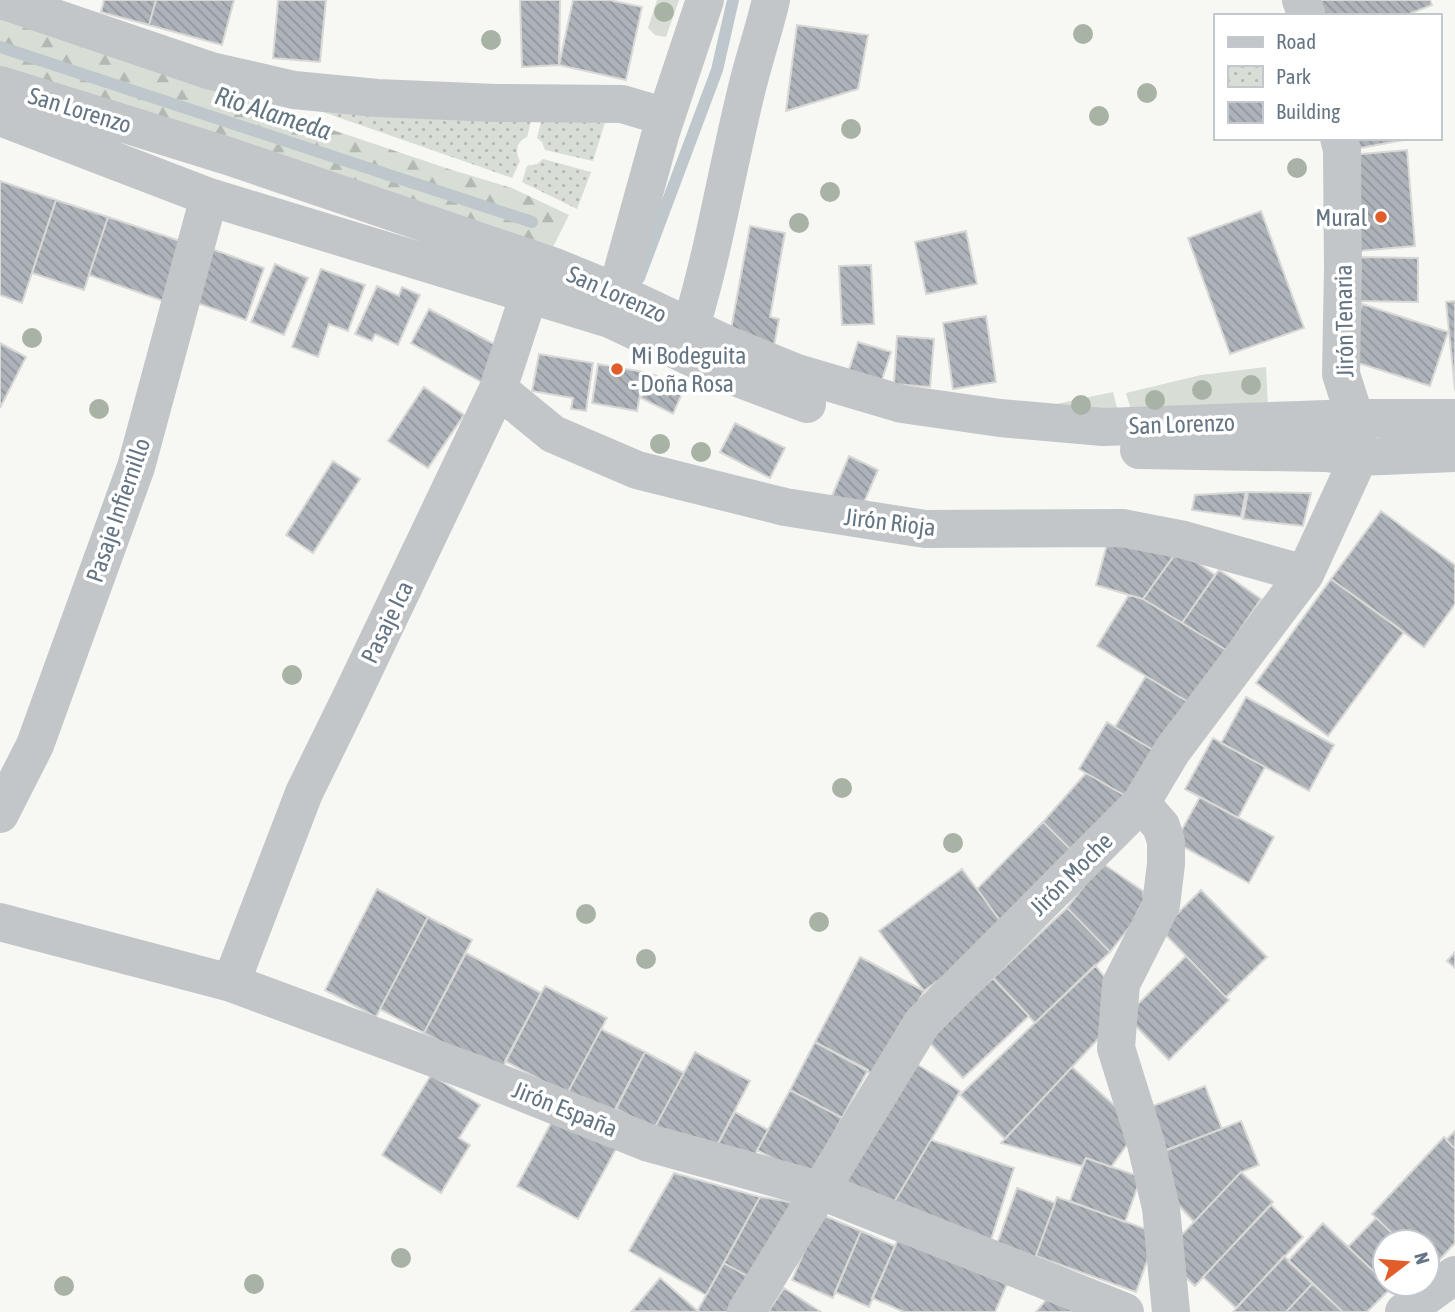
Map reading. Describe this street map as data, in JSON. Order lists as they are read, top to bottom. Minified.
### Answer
{"streets":{"street":["San Lorenzo","Jirón Tenaria","Pasaje Infiernillo","Jirón Rioja","Pasaje Ica","Jirón Moche","Jirón España"]},"crossings":[["San Lorenzo","Jirón Tenaria"],["San Lorenzo","Pasaje Infiernillo"],["San Lorenzo","Pasaje Ica"],["San Lorenzo","Jirón Moche"],["Jirón Rioja","Pasaje Ica"],["Jirón Rioja","Jirón Moche"],["Pasaje Ica","Jirón España"],["Jirón Moche","Jirón España"]],"water":["Rio Alameda"],"places":["Mural","Mi Bodeguita - Doña Rosa"],"legend":["Road","Park","Building"],"north":"right"}
